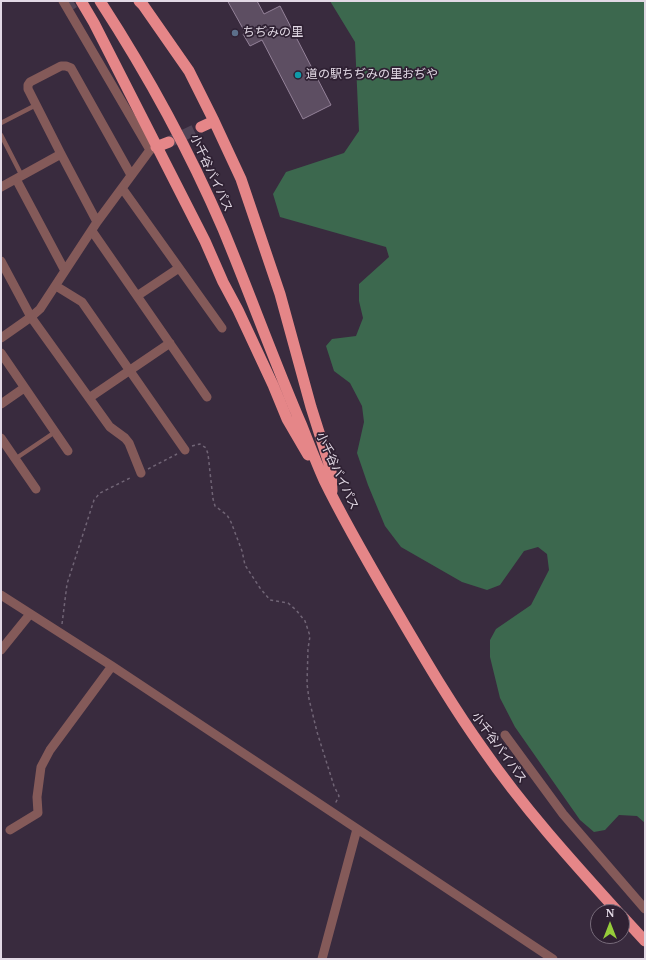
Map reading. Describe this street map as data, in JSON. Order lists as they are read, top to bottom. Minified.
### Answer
{"streets":{"highway":["小千谷バイパス"]},"places":["ちぢみの里","道の駅ちぢみの里おぢや"],"north":"top"}
